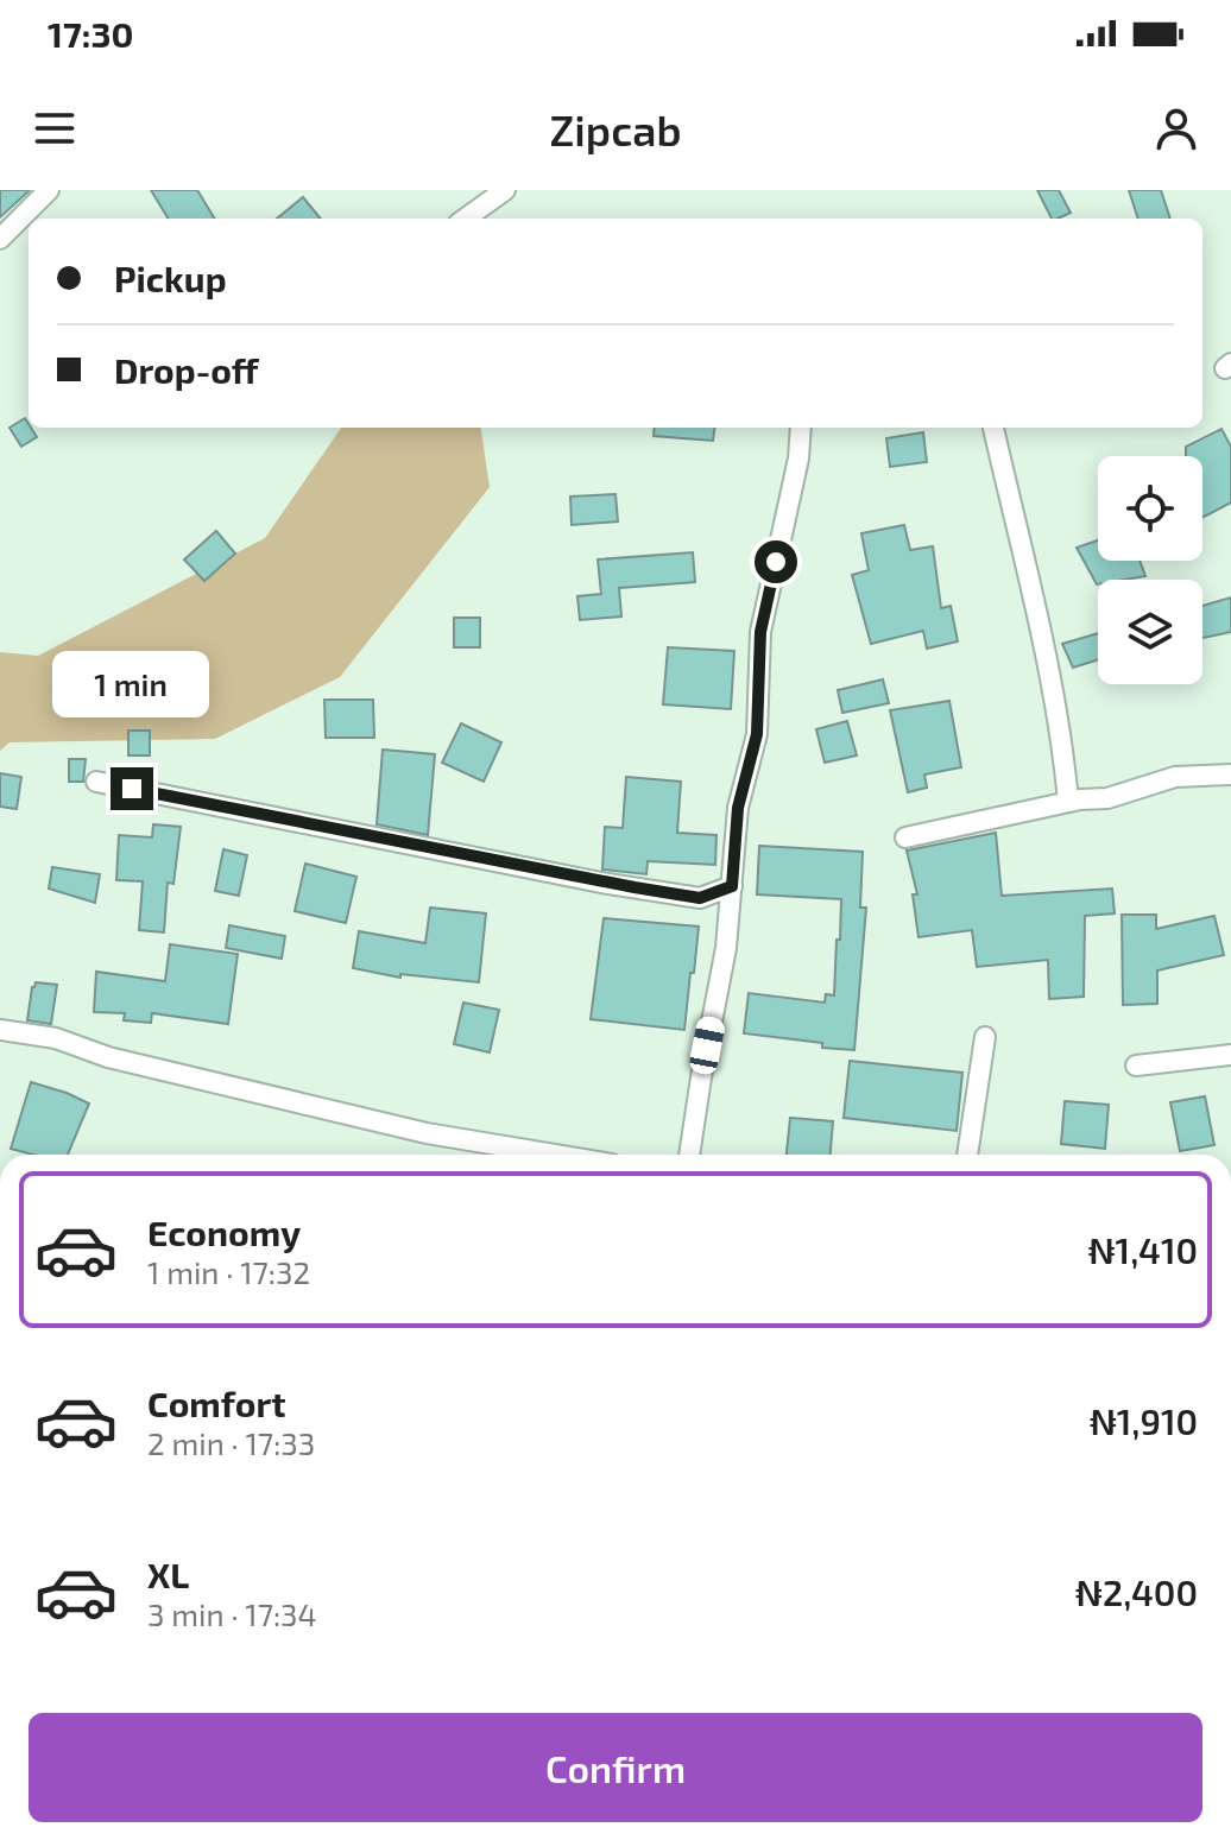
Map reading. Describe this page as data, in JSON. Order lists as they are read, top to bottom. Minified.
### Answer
{"page":{"status":"17:30","header":"Zipcab","banner":["Pickup","Drop-off"],"bubble":"1 min","list":[{"name":"Economy","note":"1 min · 17:32","value":"₦1,410"},{"name":"Comfort","note":"2 min · 17:33","value":"₦1,910"},{"name":"XL","note":"3 min · 17:34","value":"₦2,400"}],"buttons":"Confirm"}}
